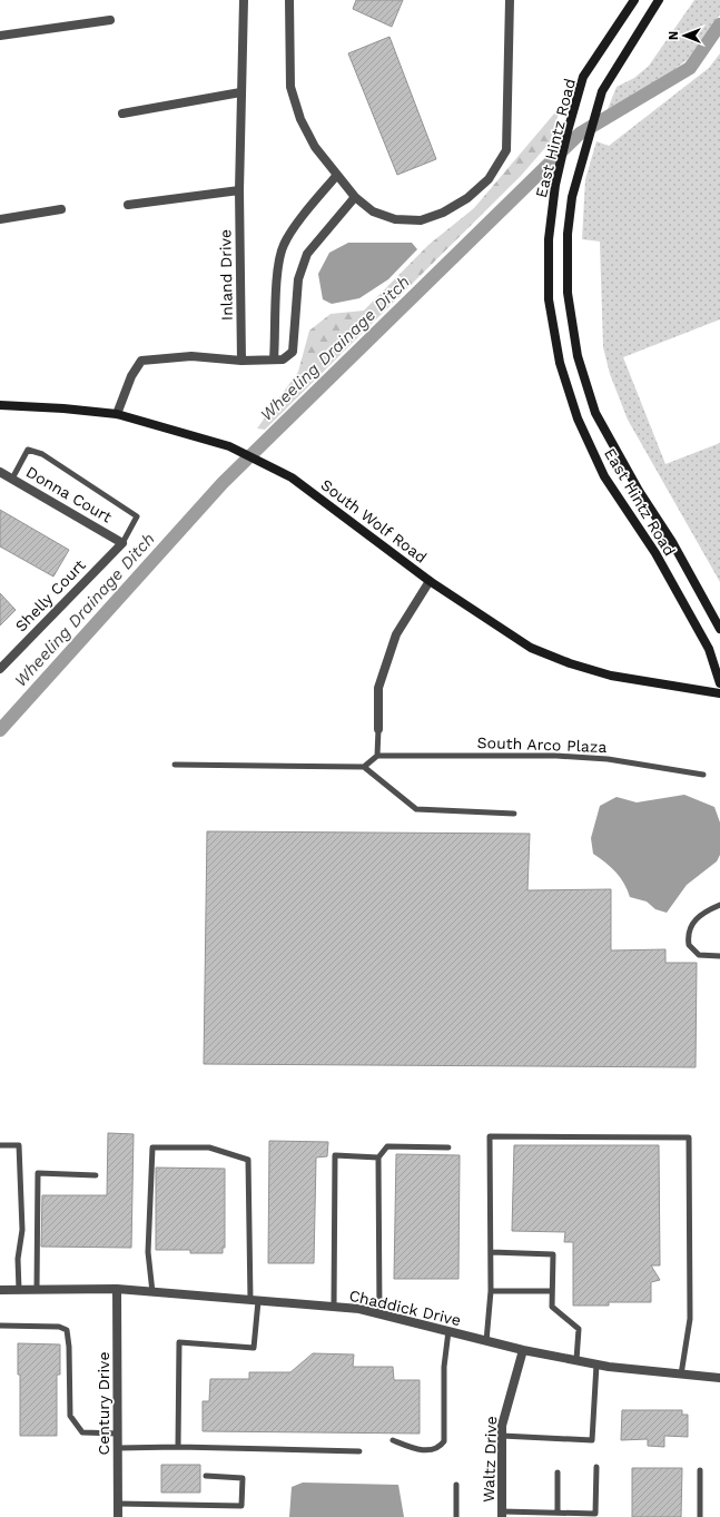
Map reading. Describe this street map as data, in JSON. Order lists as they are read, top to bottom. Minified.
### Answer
{"streets":{"main road":["East Hintz Road","South Wolf Road"],"street":["Inland Drive","Donna Court","Shelly Court","Chaddick Drive","Century Drive","Waltz Drive"],"lane":["South Arco Plaza"]},"crossings":[["Donna Court","Shelly Court"],["Chaddick Drive","Century Drive"],["Chaddick Drive","Waltz Drive"]],"water":["Wheeling Drainage Ditch"],"north":"left"}
